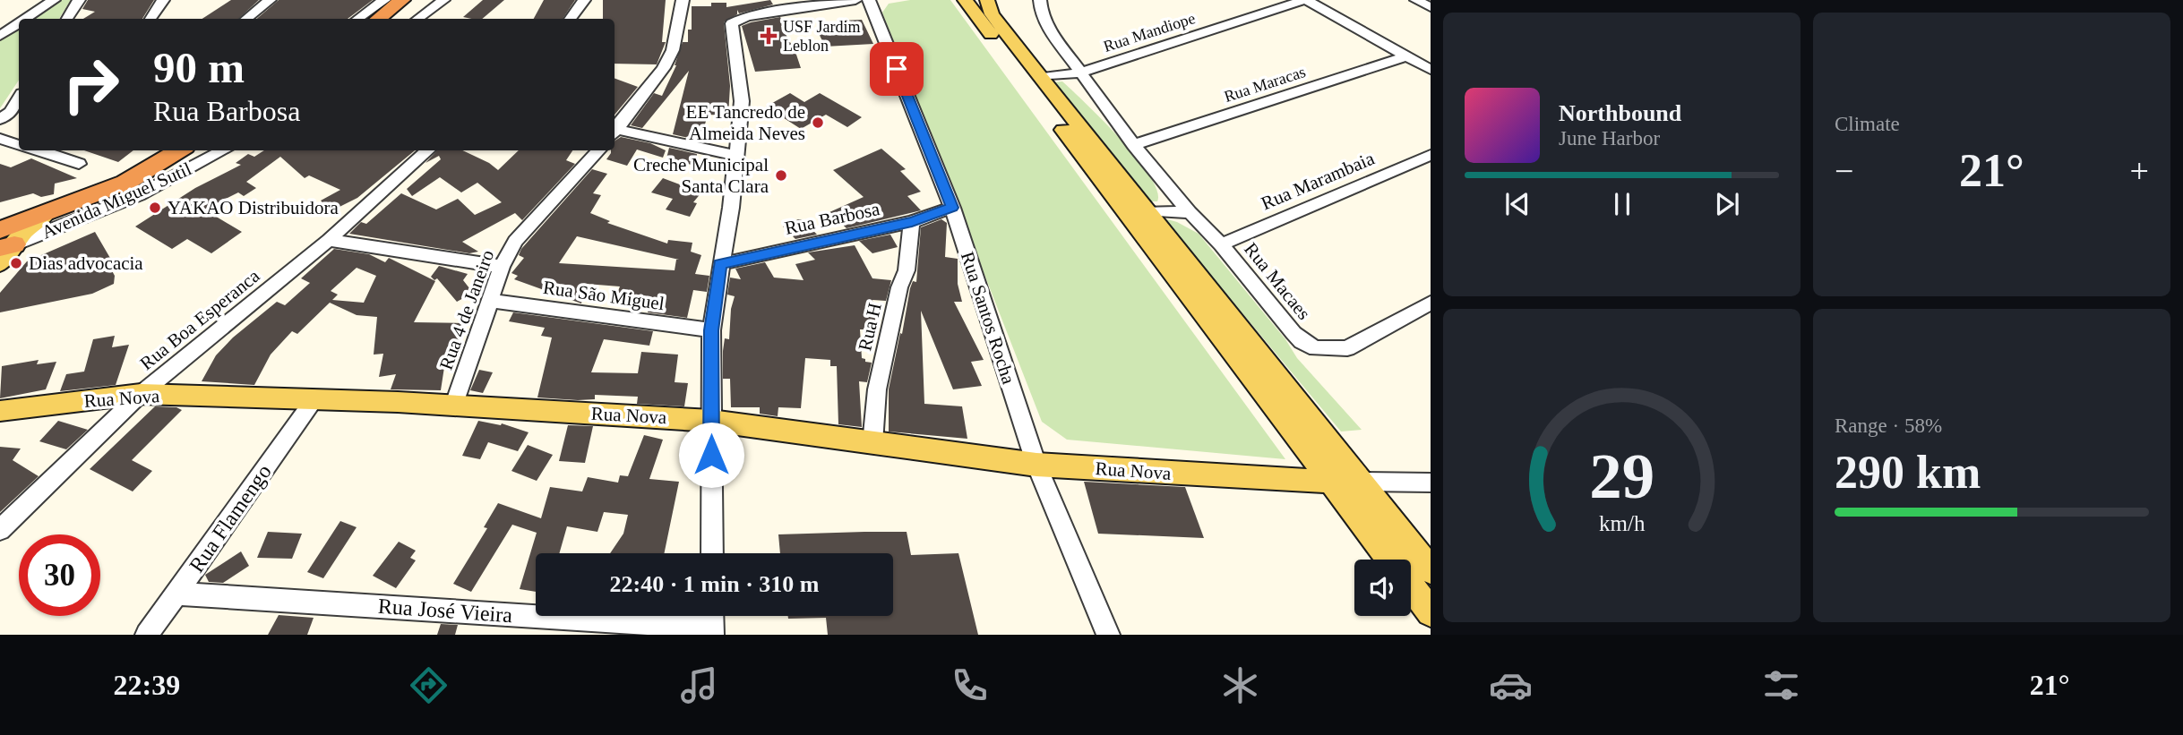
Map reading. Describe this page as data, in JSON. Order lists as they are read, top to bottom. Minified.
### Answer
{"streets":{"highway":["Avenida Miguel Sutil"],"main road":["Rua Nova"],"street":["Rua Mandiope","Rua Maracas","Rua Marambaia","Rua Barbosa","Rua Macaes","Rua São Miguel","Rua 4 de Janeiro","Rua Santos Rocha","Rua Boa Esperanca","Rua H","Rua Flamengo","Rua José Vieira"]},"crossings":[["Rua Mandiope","Rua Macaes"],["Rua Maracas","Rua Macaes"],["Rua Marambaia","Rua Macaes"],["Rua Barbosa","Rua Santos Rocha"],["Rua Barbosa","Rua H"],["Rua São Miguel","Rua 4 de Janeiro"],["Rua 4 de Janeiro","Rua Nova"],["Rua Santos Rocha","Rua Nova"],["Rua Boa Esperanca","Rua Nova"],["Rua H","Rua Nova"],["Rua Nova","Rua Flamengo"],["Rua Flamengo","Rua José Vieira"]],"places":{"health":["USF Jardim Leblon"],"other":["EE Tancredo de Almeida Neves","Creche Municipal Santa Clara","YAKAO Distribuidora","Dias advocacia"]},"page":{"tile":["Climate",["Range · 58%","290 km"]],"turn":["90 m","Rua Barbosa"],"song":["Northbound","June Harbor"],"heat":["−","21°","+"],"limit":"30","trip":"22:40 · 1 min · 310 m","tabs":["22:39","21°"],"gauge":["29","km/h"]}}
